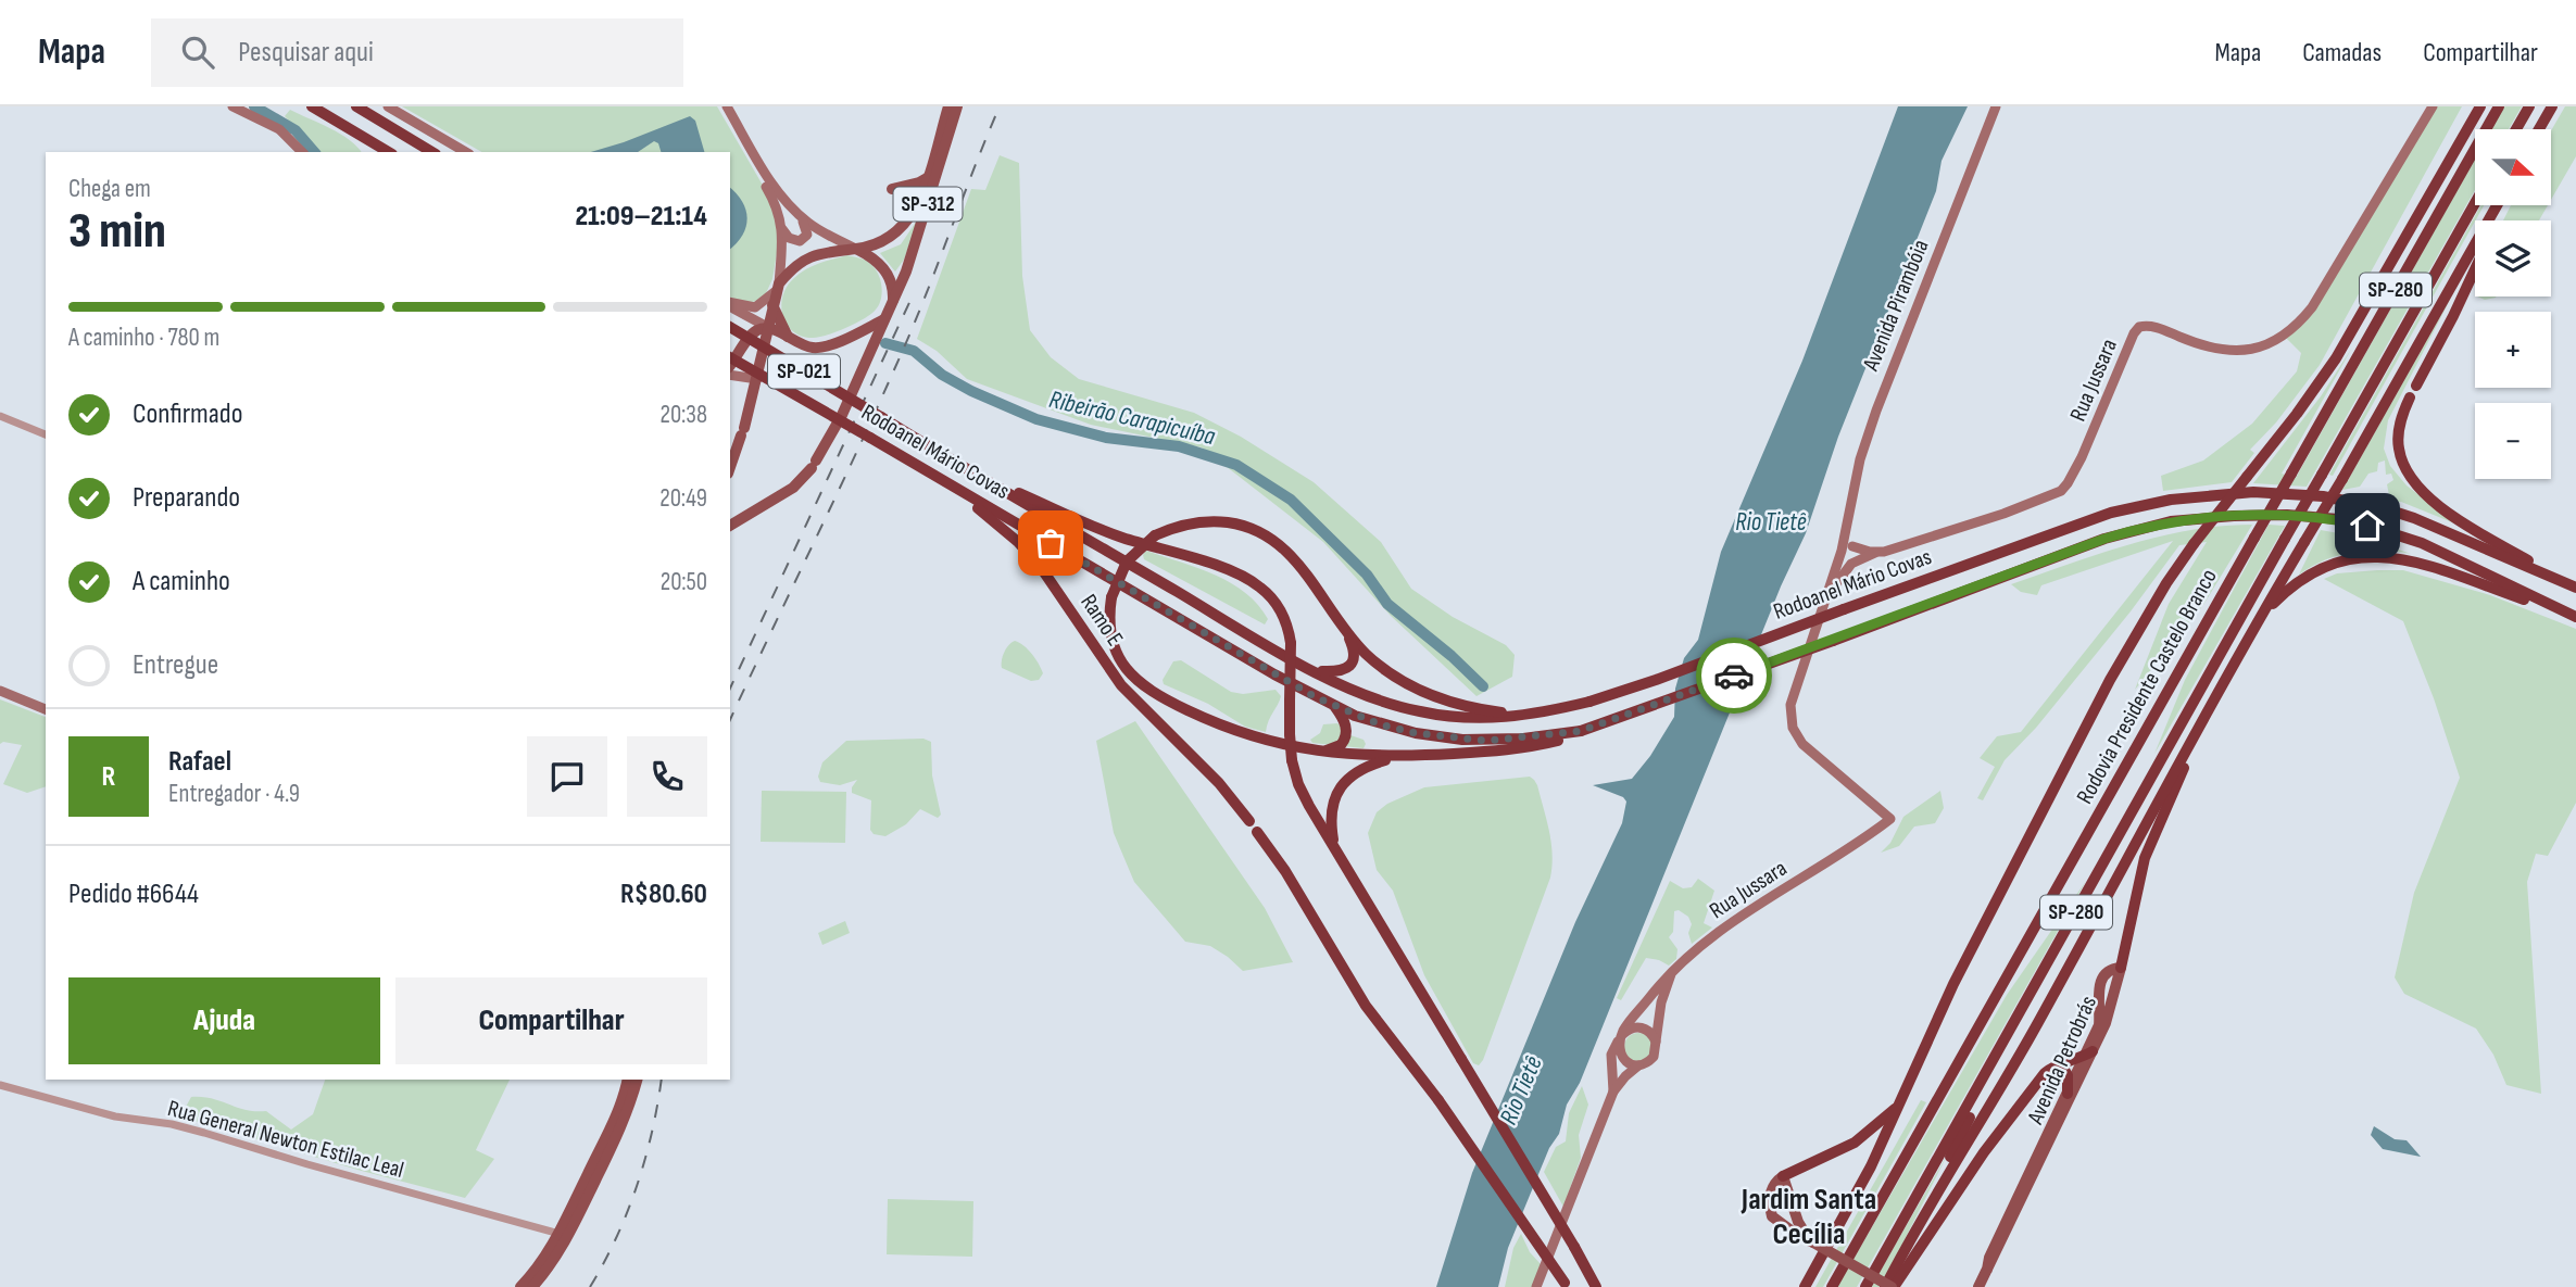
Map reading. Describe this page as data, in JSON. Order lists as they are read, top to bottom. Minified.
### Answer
{"streets":{"highway":["SP-280","SP-021","Rodoanel Mário Covas","Ramo E","Rodovia Presidente Castelo Branco"],"main road":["SP-312","Avenida Pirambóia","Rua Jussara","Avenida Petrobrás"],"street":["Rua General Newton Estilac Leal"]},"crossings":[["Avenida Pirambóia","Rua Jussara"],["Rodoanel Mário Covas","Ramo E"]],"districts":["Jardim Santa Cecília"],"water":["Ribeirão Carapicuíba","Rio Tietê"],"north":"right","page":{"header":"Mapa","search":"Pesquisar aqui","nav":["Mapa","Camadas","Compartilhar"],"map_buttons":["+","−"],"heading":["3 min","Chega em","21:09–21:14"],"panel":["Rafael","Entregador · 4.9","Pedido #6644","R$80.60"],"bar":"A caminho · 780 m","list":[["Confirmado","20:38"],["Preparando","20:49"],["A caminho","20:50"],"Entregue"],"round":"R","buttons":["Ajuda","Compartilhar"]}}
